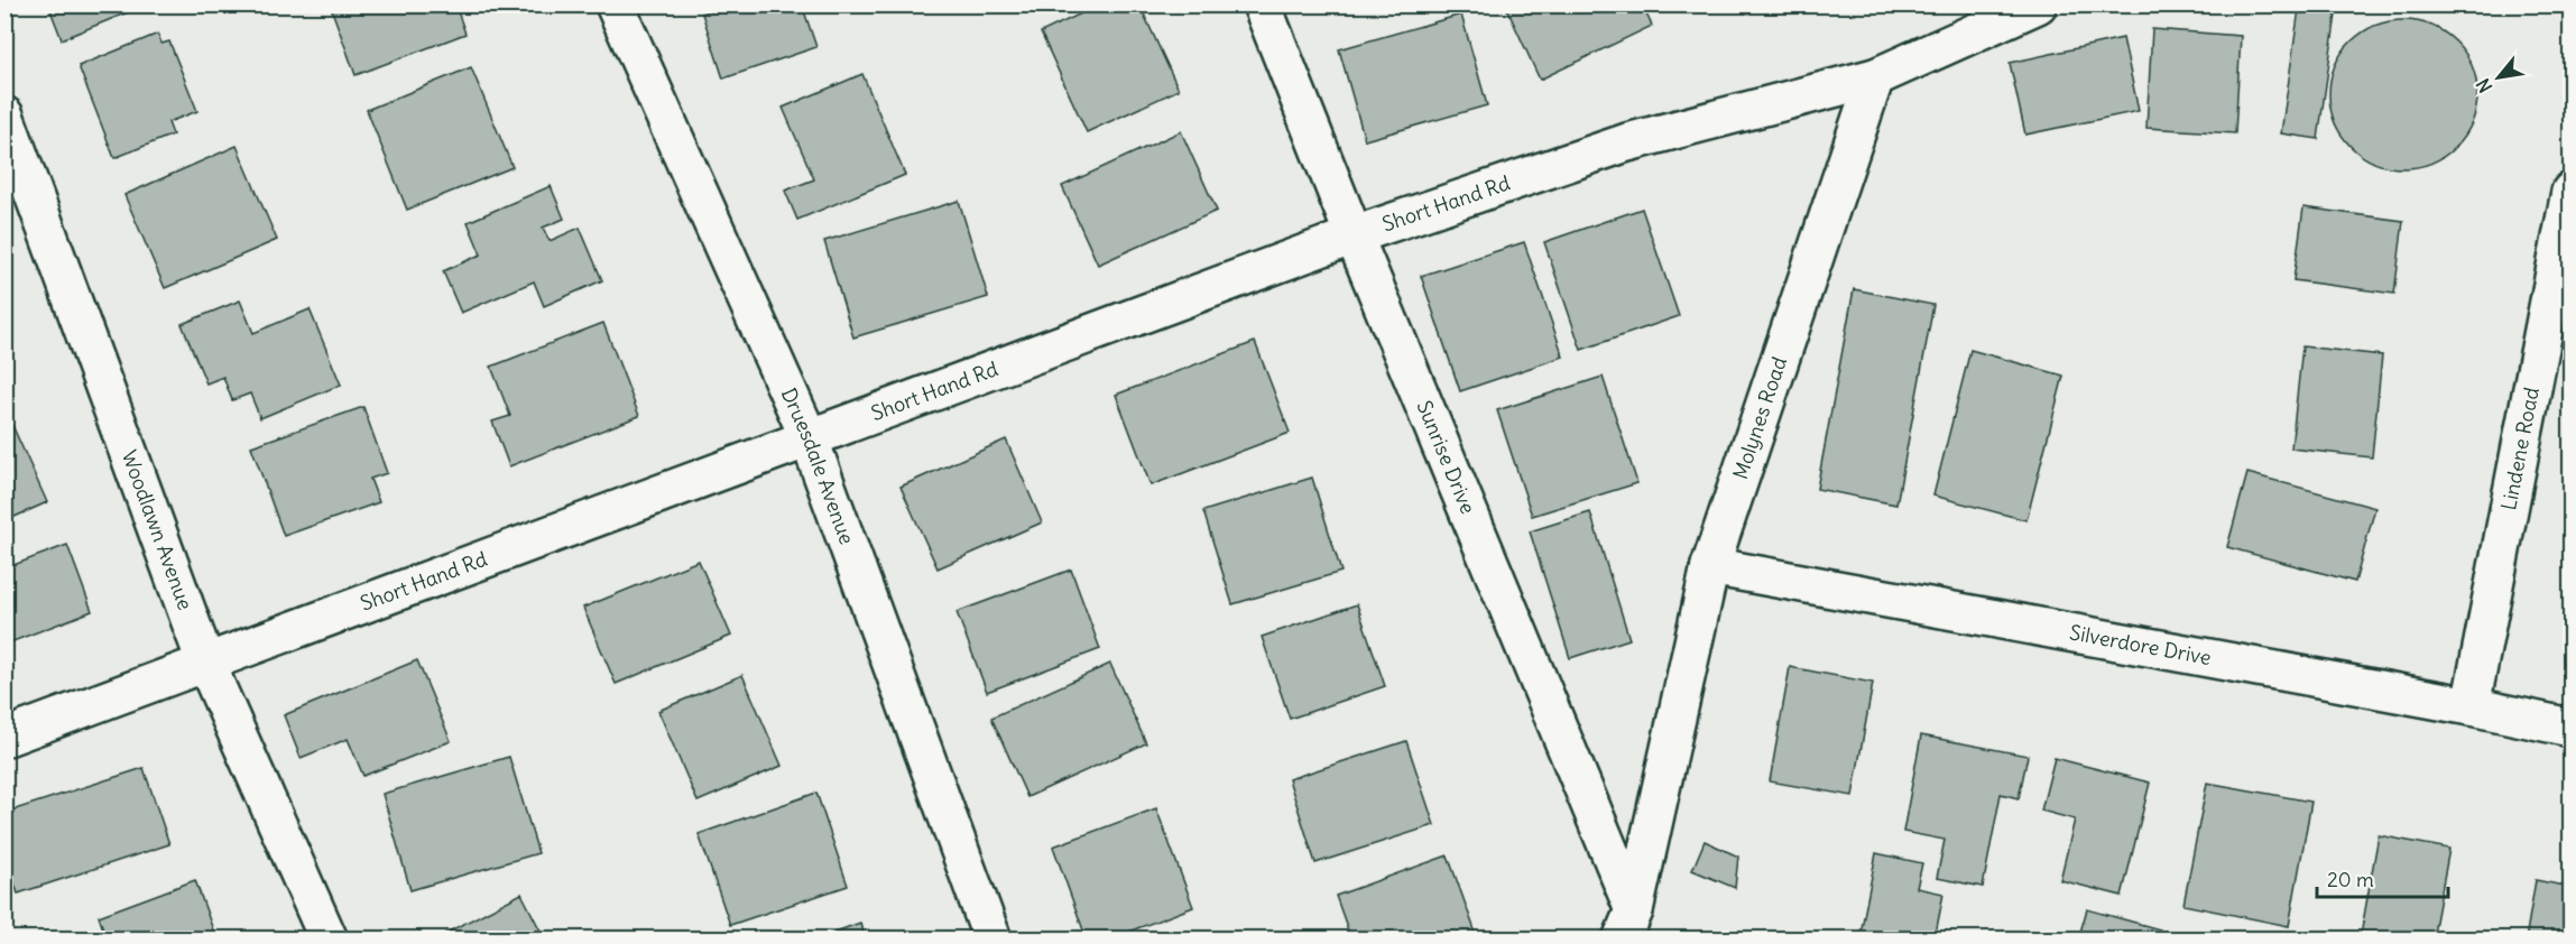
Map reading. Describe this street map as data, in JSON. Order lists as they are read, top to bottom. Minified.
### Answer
{"streets":{"street":["Short Hand Rd","Molynes Road","Lindene Road","Sunrise Drive","Druesdale Avenue","Woodlawn Avenue","Silverdore Drive"]},"crossings":[["Short Hand Rd","Molynes Road"],["Short Hand Rd","Sunrise Drive"],["Short Hand Rd","Druesdale Avenue"],["Short Hand Rd","Woodlawn Avenue"],["Molynes Road","Sunrise Drive"],["Molynes Road","Silverdore Drive"],["Lindene Road","Silverdore Drive"]],"scale_bar":"20 m","north":"bottom left"}
